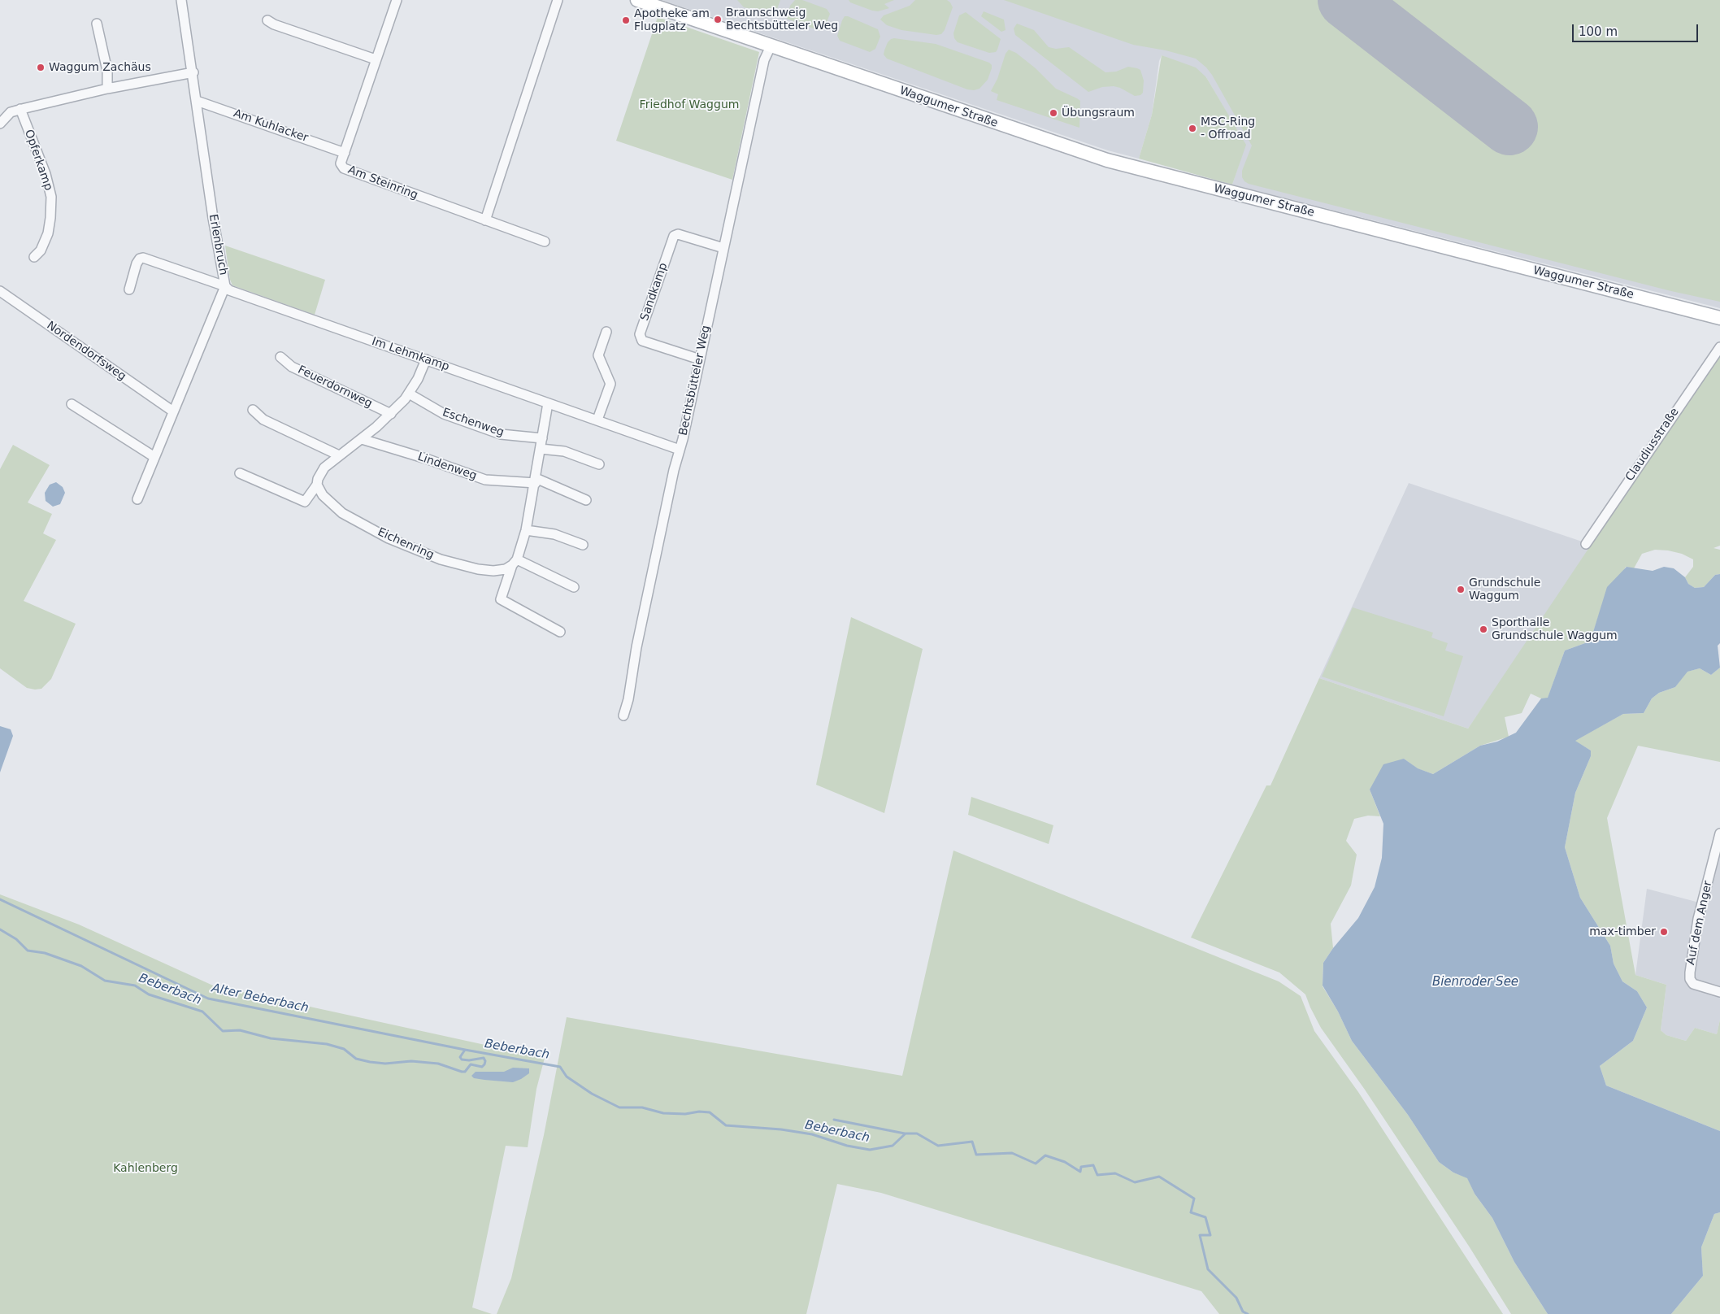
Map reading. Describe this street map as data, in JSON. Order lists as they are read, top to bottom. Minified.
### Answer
{"streets":{"street":["Waggumer Straße","Am Kuhlacker","Opferkamp","Am Steinring","Erlenbruch","Sandkamp","Nordendorfsweg","Im Lehmkamp","Bechtsbütteler Weg","Feuerdornweg","Eschenweg","Claudiusstraße","Lindenweg","Eichenring","Auf dem Anger"]},"crossings":[["Waggumer Straße","Bechtsbütteler Weg"],["Am Kuhlacker","Am Steinring"],["Am Kuhlacker","Erlenbruch"],["Erlenbruch","Nordendorfsweg"],["Erlenbruch","Im Lehmkamp"],["Sandkamp","Bechtsbütteler Weg"],["Im Lehmkamp","Bechtsbütteler Weg"]],"water":["Bienroder See","Beberbach","Alter Beberbach"],"parks":["Friedhof Waggum","Kahlenberg"],"places":["Braunschweig Bechtsbütteler Weg","Apotheke am Flugplatz","Waggum Zachäus","Übungsraum","MSC-Ring - Offroad","Grundschule Waggum","Sporthalle Grundschule Waggum","max-timber"],"scale_bar":"100 m"}
